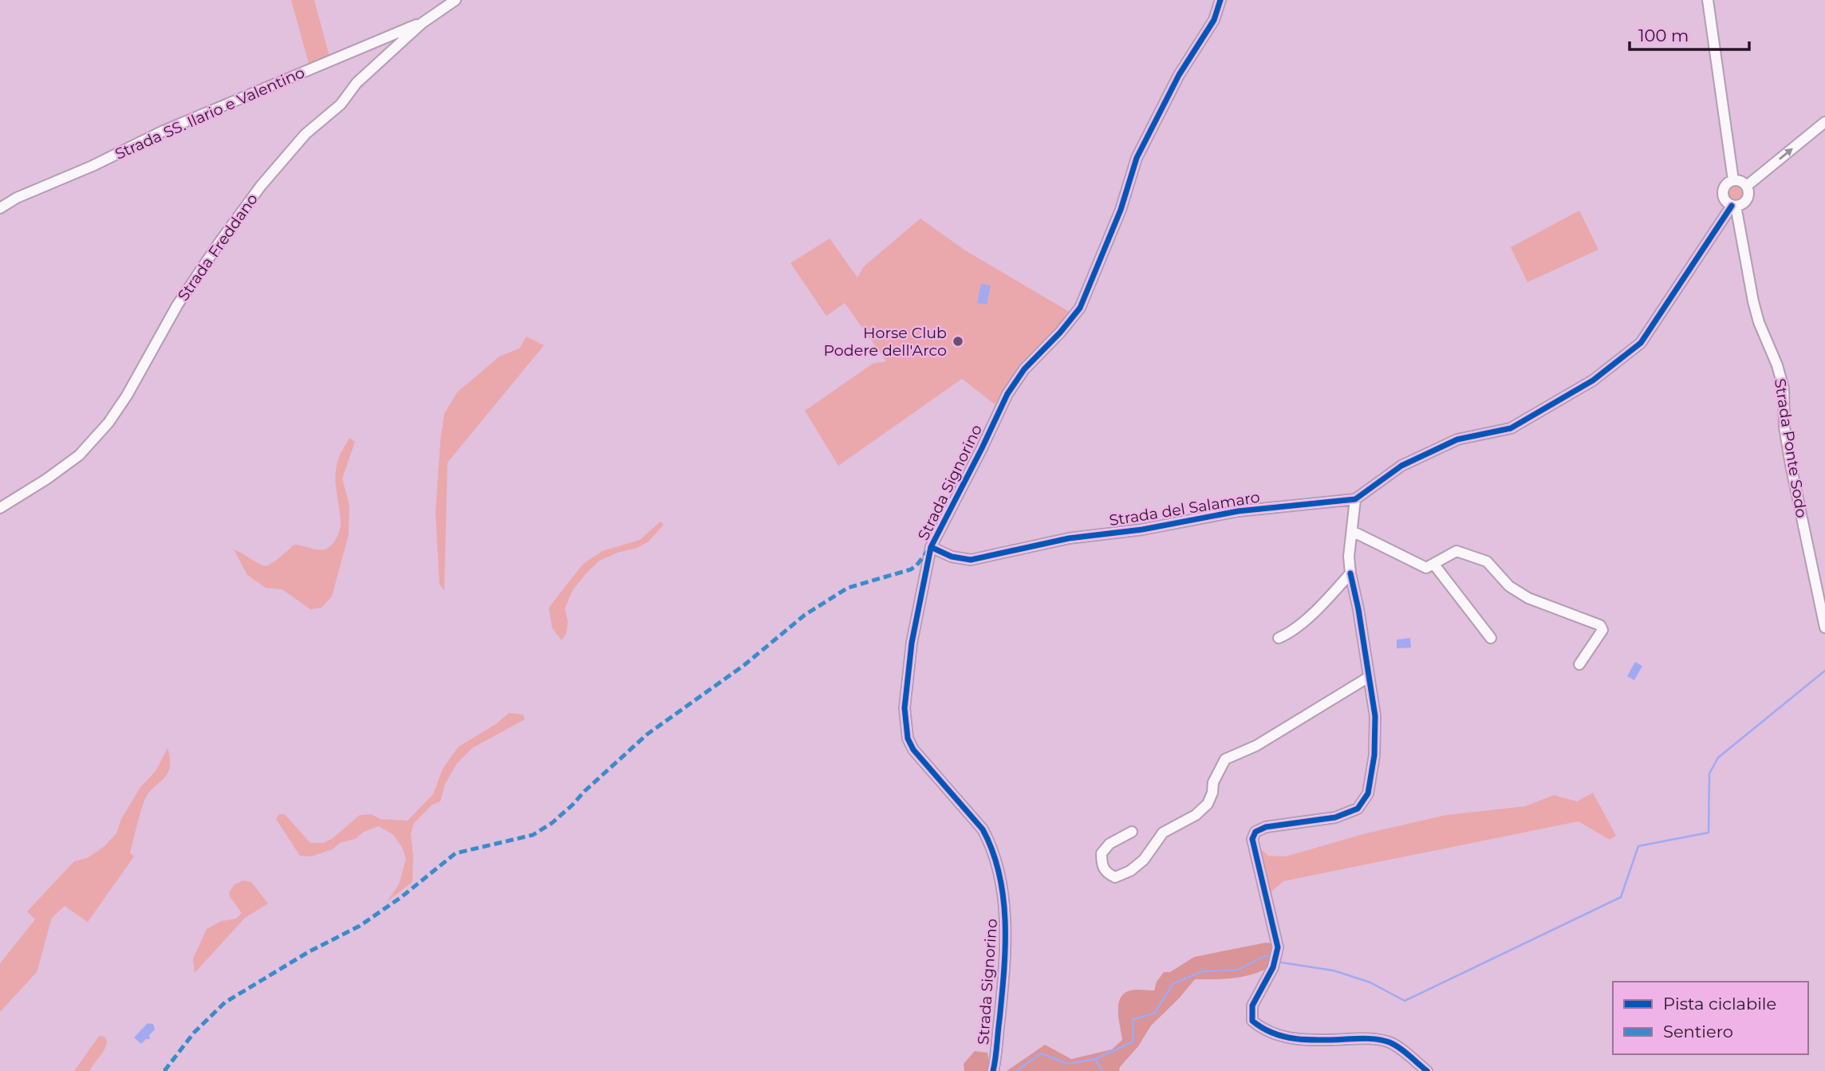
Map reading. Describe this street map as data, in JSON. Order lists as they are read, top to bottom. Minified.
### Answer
{"streets":{"street":["Strada SS. Ilario e Valentino","Strada Freddano","Strada Ponte Sodo","Strada Signorino","Strada del Salamaro"]},"crossings":[["Strada SS. Ilario e Valentino","Strada Freddano"],["Strada Signorino","Strada del Salamaro"]],"places":["Horse Club Podere dell'Arco"],"legend":["Pista ciclabile","Sentiero"],"scale_bar":"100 m"}
